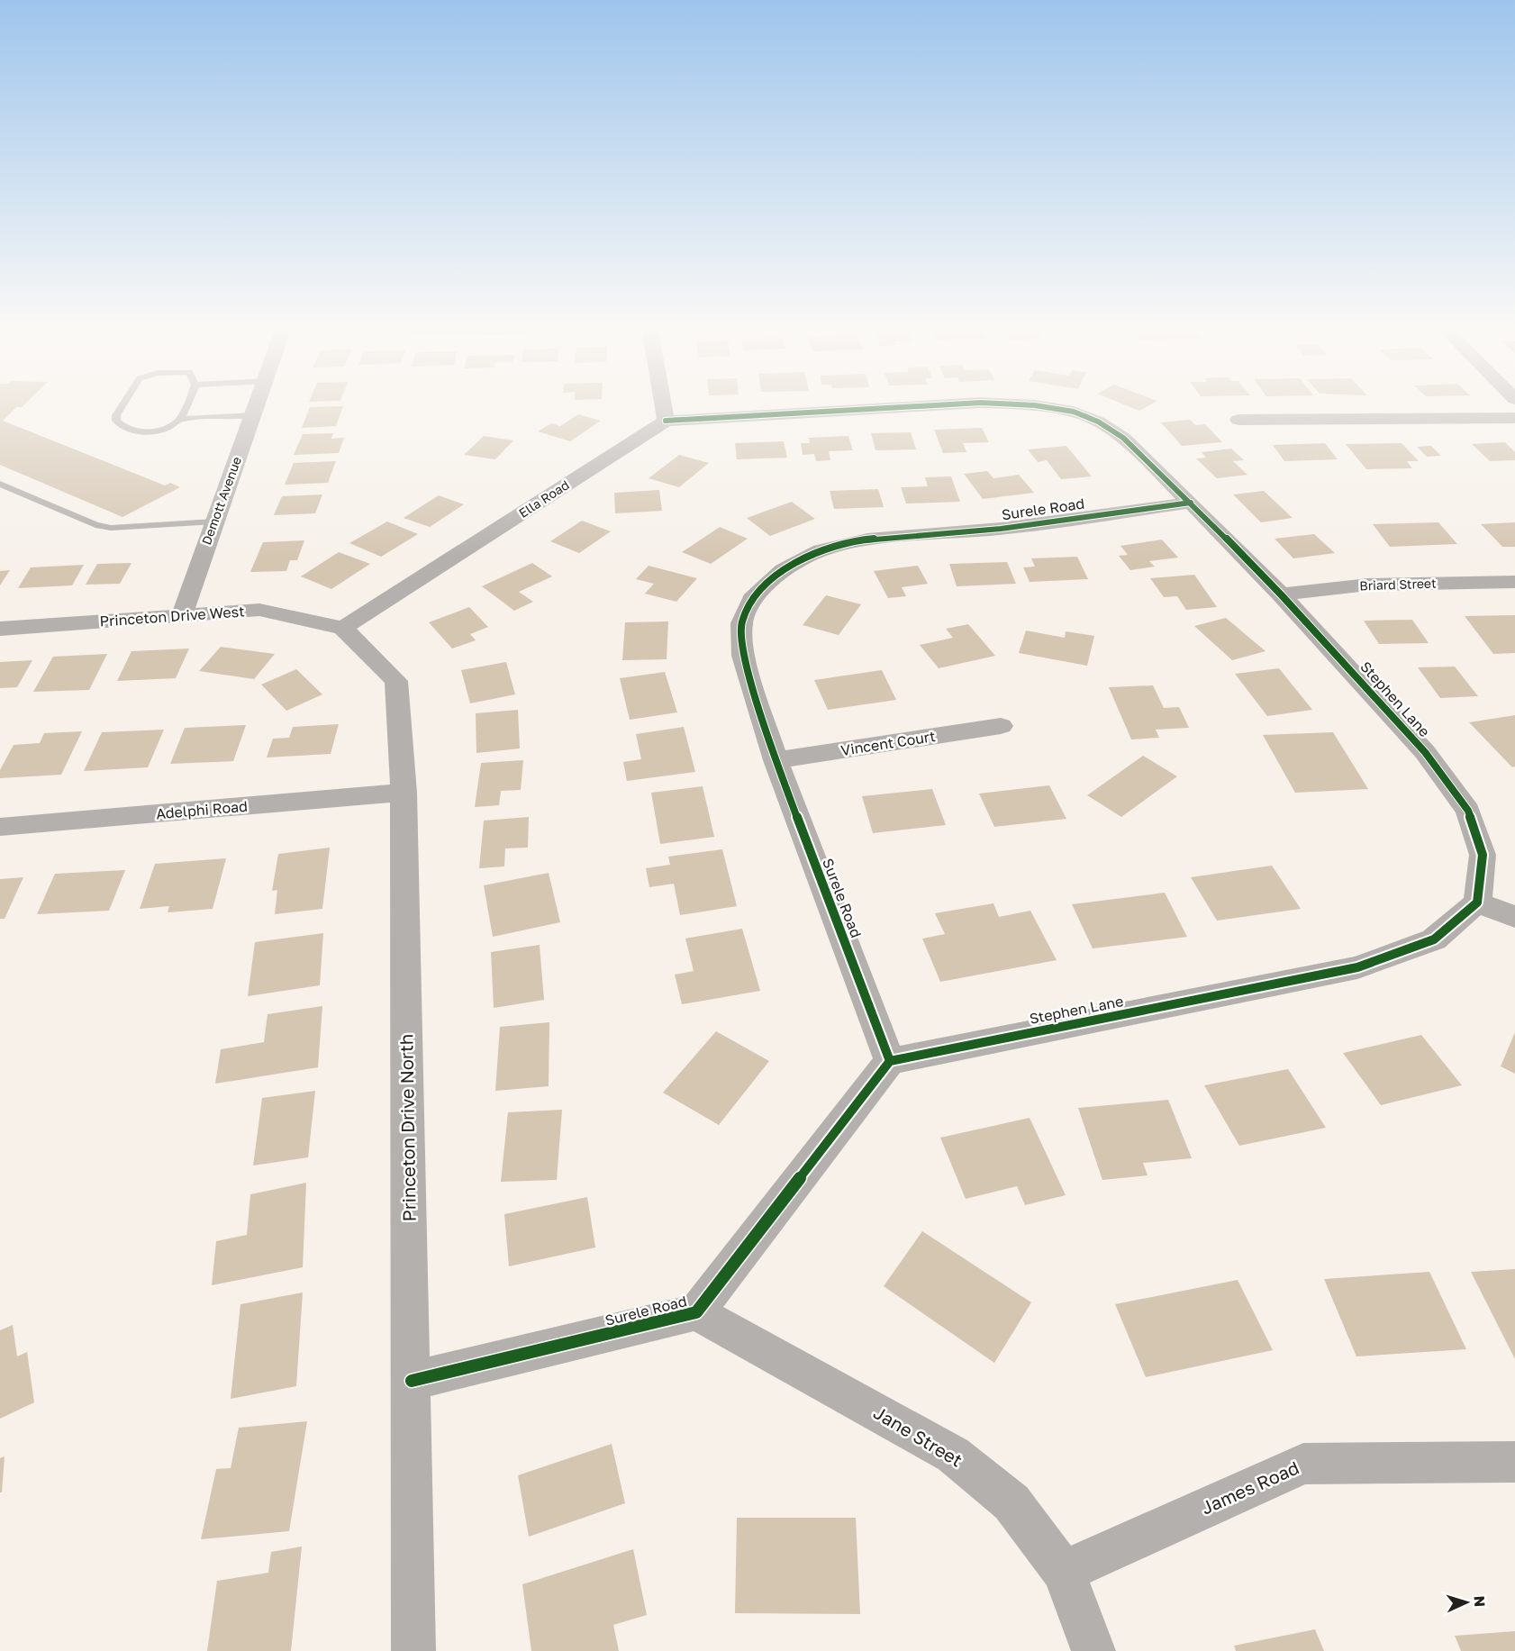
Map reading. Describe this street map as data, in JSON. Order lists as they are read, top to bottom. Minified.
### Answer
{"streets":{"street":["Ella Road","Demott Avenue","Surele Road","Briard Street","Princeton Drive West","Stephen Lane","Vincent Court","Adelphi Road","Princeton Drive North","Jane Street","James Road"]},"crossings":[["Ella Road","Princeton Drive West"],["Ella Road","Stephen Lane"],["Ella Road","Princeton Drive North"],["Demott Avenue","Princeton Drive West"],["Surele Road","Stephen Lane"],["Surele Road","Vincent Court"],["Surele Road","Princeton Drive North"],["Surele Road","Jane Street"],["Briard Street","Stephen Lane"],["Princeton Drive West","Princeton Drive North"],["Adelphi Road","Princeton Drive North"],["Jane Street","James Road"]],"north":"right"}
